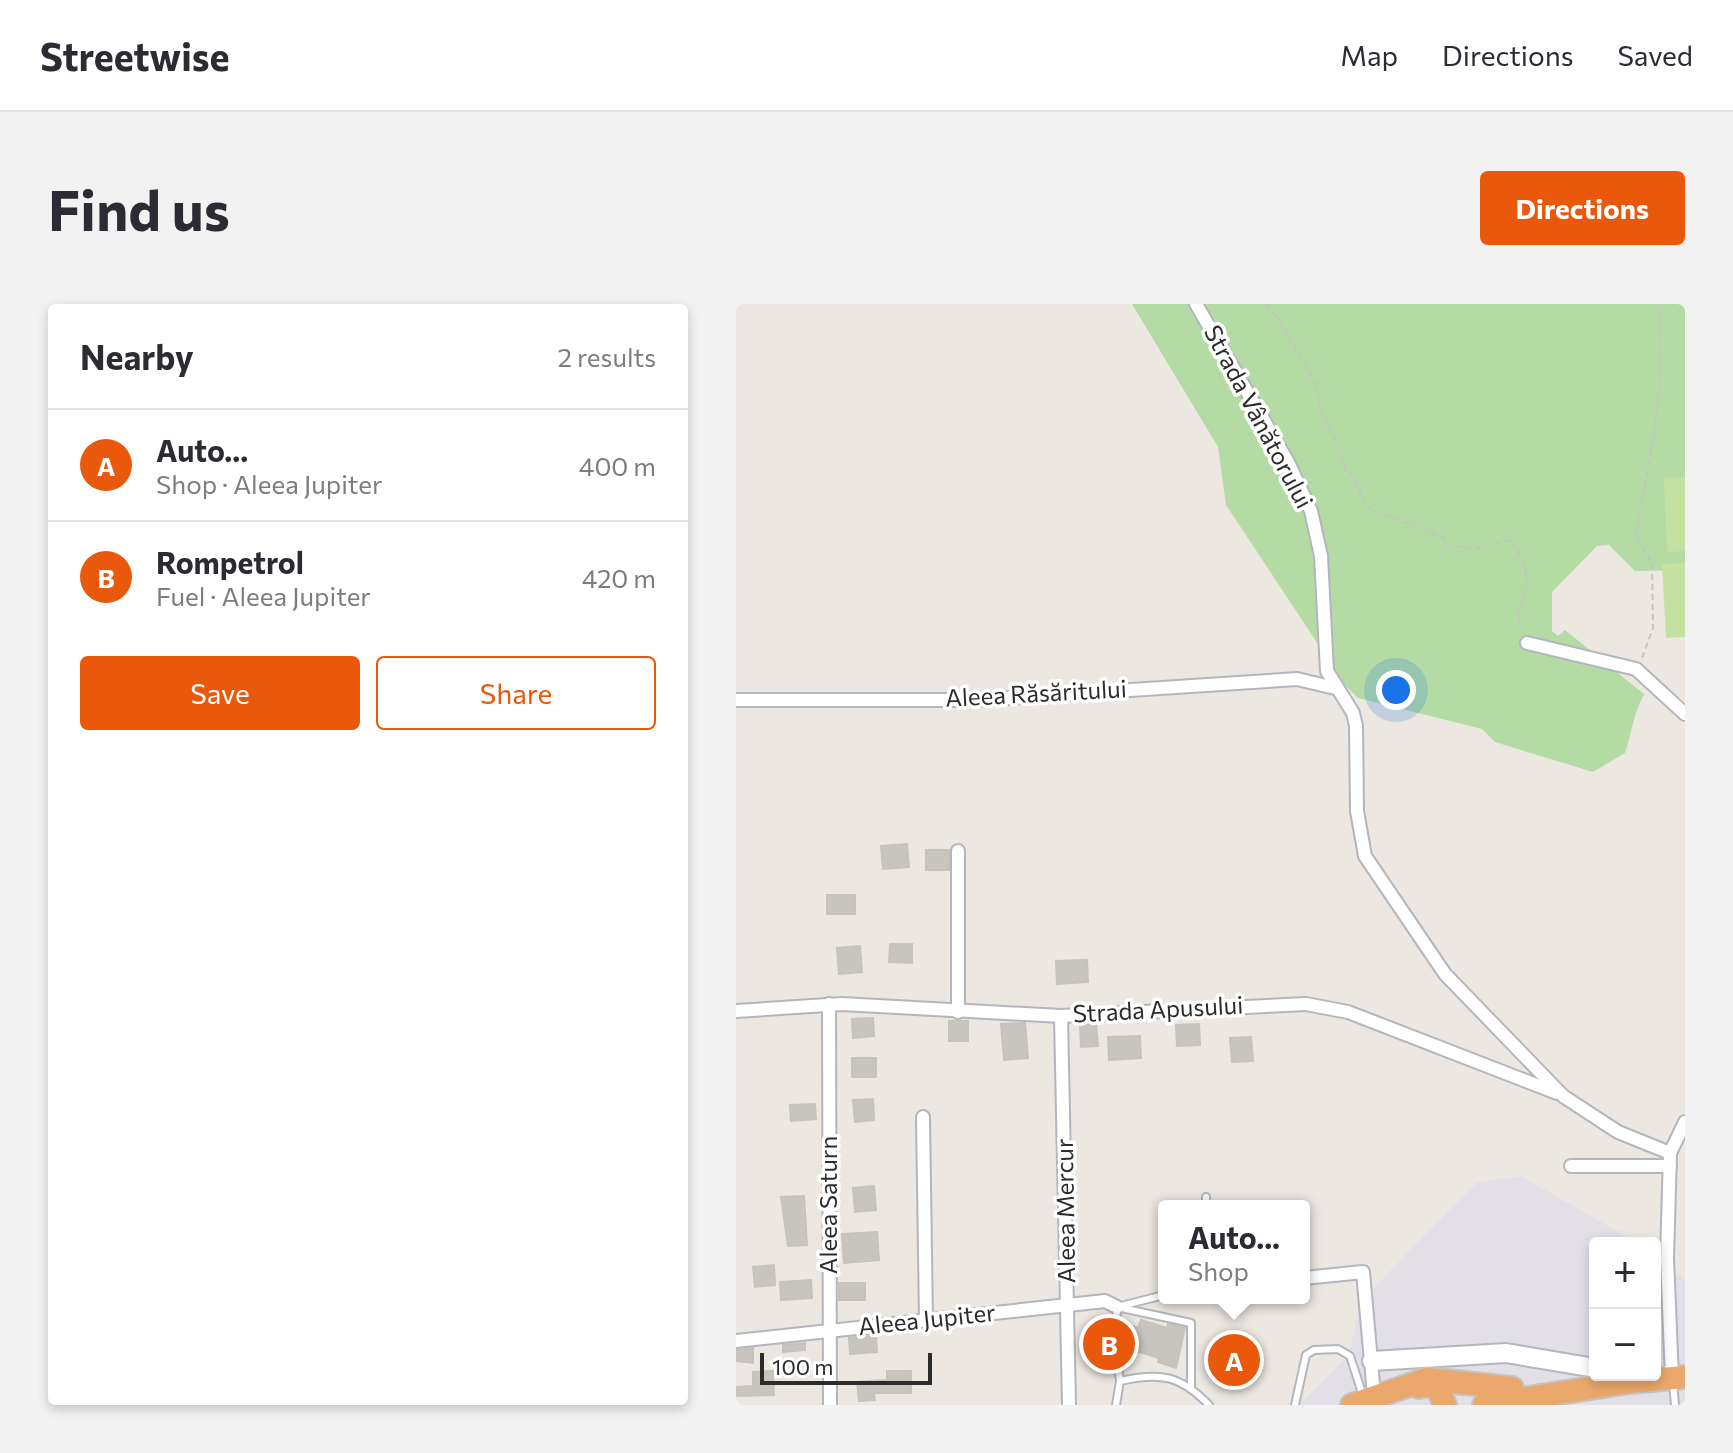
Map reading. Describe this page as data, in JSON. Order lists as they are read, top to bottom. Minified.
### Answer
{"streets":{"street":["Strada Vânătorului","Aleea Răsăritului","Strada Apusului","Aleea Saturn","Aleea Mercur","Aleea Jupiter"]},"crossings":[["Strada Vânătorului","Aleea Răsăritului"],["Strada Vânătorului","Strada Apusului"],["Strada Apusului","Aleea Saturn"],["Strada Apusului","Aleea Mercur"],["Aleea Saturn","Aleea Jupiter"],["Aleea Mercur","Aleea Jupiter"]],"scale_bar":"100 m","page":{"header":"Streetwise","nav":["Map","Directions","Saved"],"buttons":["Directions",["Save","Share"]],"title":"Find us","heading":["Nearby","2 results"],"list":[{"mark":"A","name":"Auto...","note":"Shop · Aleea Jupiter","value":"400 m"},{"mark":"B","name":"Rompetrol","note":"Fuel · Aleea Jupiter","value":"420 m"}],"popup":["Auto...","Shop"],"map_buttons":["+","−"],"pins":["B","A"],"scale":"100 m"}}
